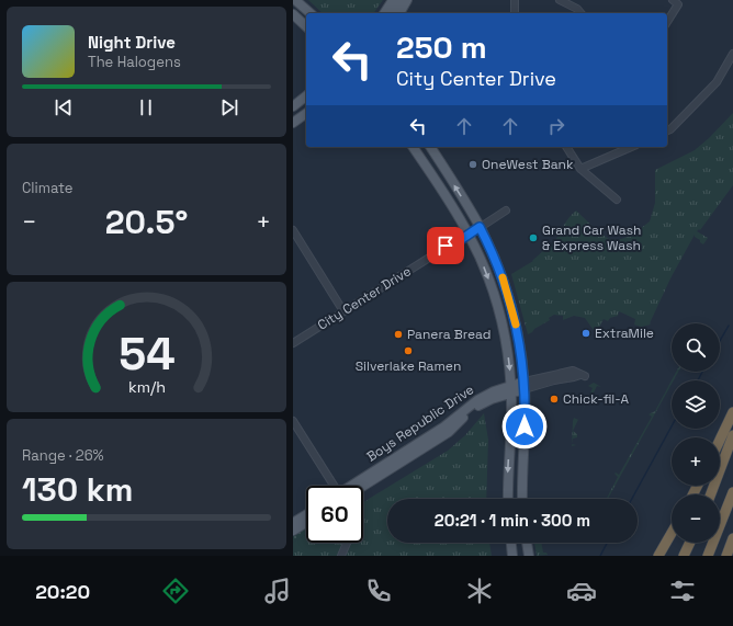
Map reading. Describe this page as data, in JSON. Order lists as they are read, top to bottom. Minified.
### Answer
{"streets":{"main road":["Boys Republic Drive"],"street":["City Center Drive"]},"places":["OneWest Bank","Grand Car Wash & Express Wash","ExtraMile","Panera Bread","Silverlake Ramen","Chick-fil-A"],"page":{"turn":["250 m","City Center Drive"],"song":["Night Drive","The Halogens"],"tile":["Climate",["Range · 26%","130 km"]],"heat":["−","20.5°","+"],"map_buttons":["+","−"],"limit":"60","trip":"20:21 · 1 min · 300 m","tabs":"20:20","gauge":["54","km/h"]}}
